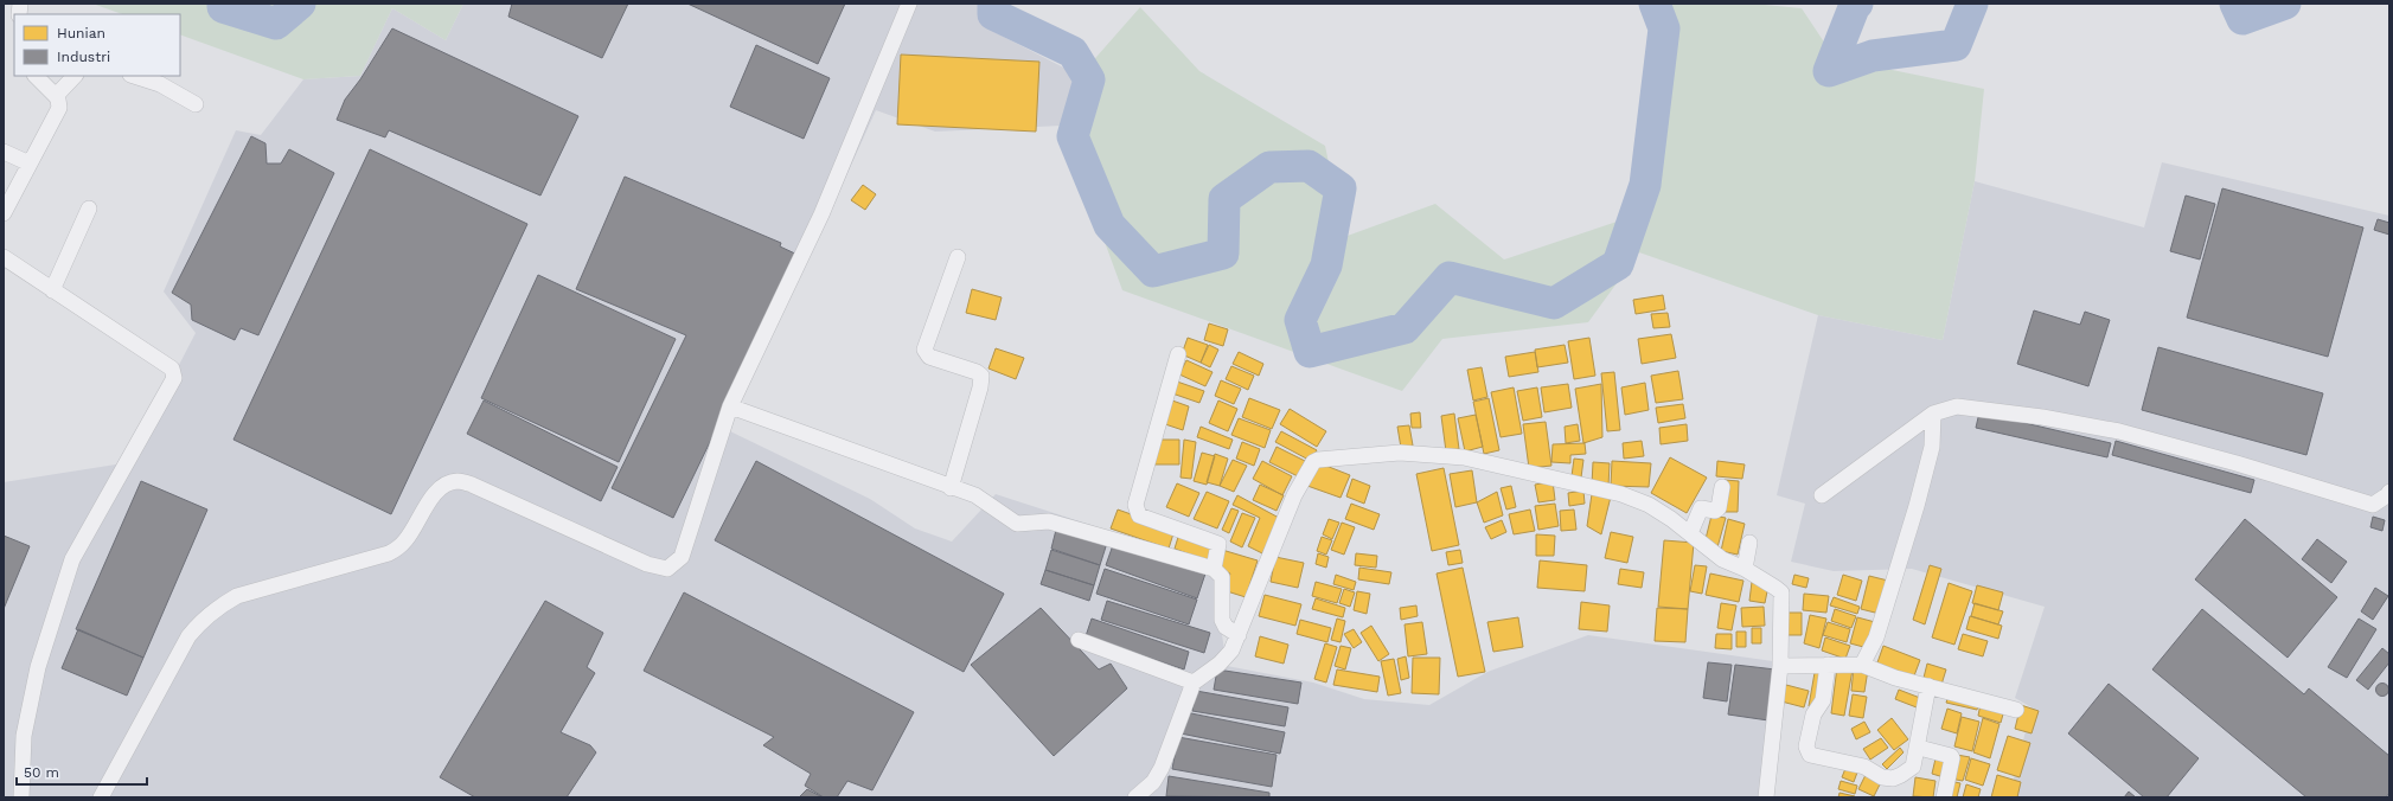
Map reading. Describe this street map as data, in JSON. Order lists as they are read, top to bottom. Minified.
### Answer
{"legend":["Hunian","Industri"],"scale_bar":"50 m"}
